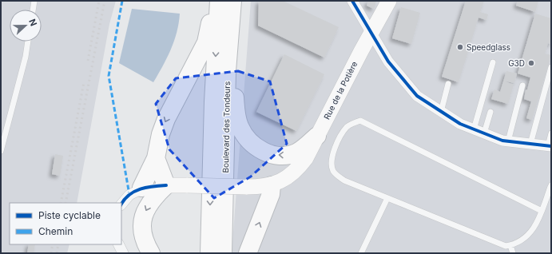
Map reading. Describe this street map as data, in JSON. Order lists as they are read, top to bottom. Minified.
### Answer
{"streets":{"highway":["Boulevard des Tondeurs"],"main road":["Rue de la Potière"]},"places":["Speedglass","G3D"],"legend":["Piste cyclable","Chemin"],"north":"right"}
